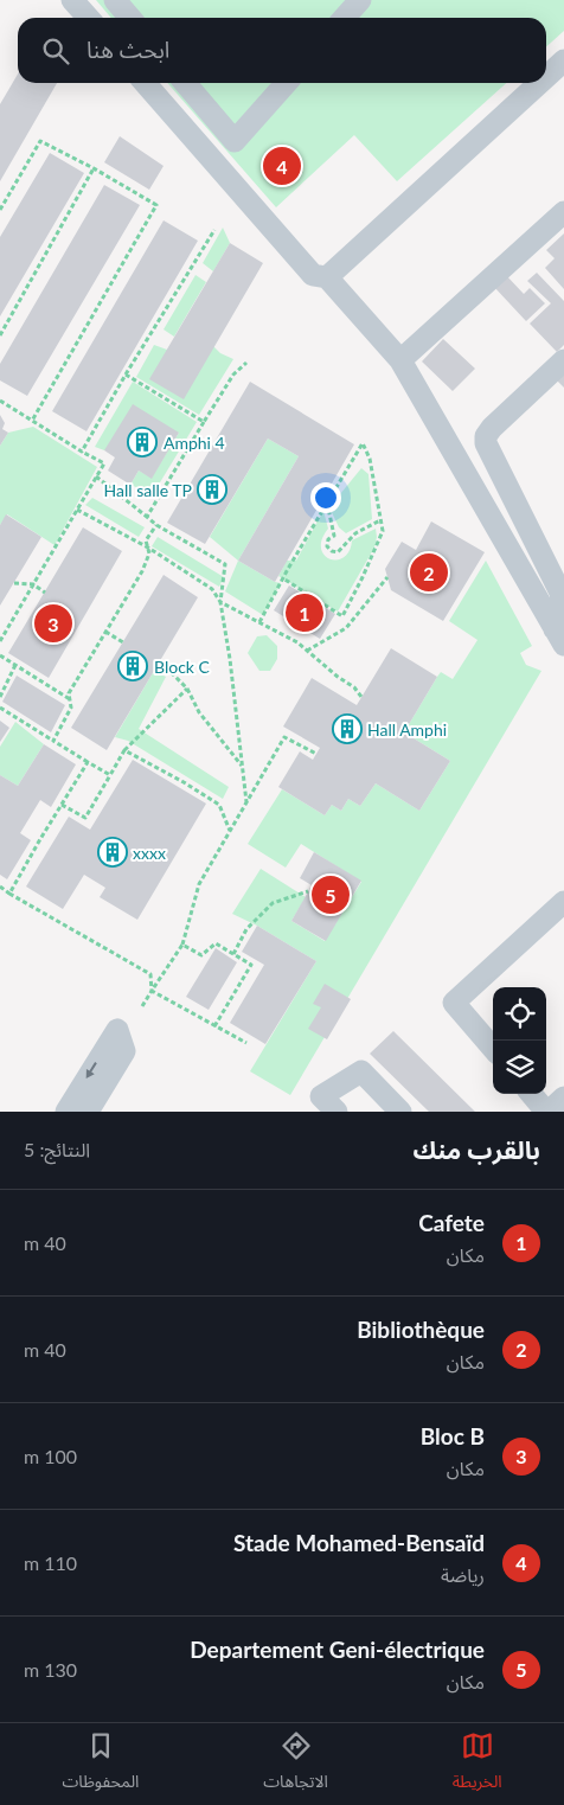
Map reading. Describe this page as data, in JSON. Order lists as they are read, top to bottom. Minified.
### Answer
{"places":{"building":["Amphi 4","Hall salle TP","Block C","Hall Amphi","xxxx"]},"page":{"search":"ابحث هنا","pins":["4","2","1","3","5"],"heading":["بالقرب منك","النتائج: 5"],"list":[{"mark":"1","name":"Cafete","note":"مكان","value":"40 m"},{"mark":"2","name":"Bibliothèque","note":"مكان","value":"40 m"},{"mark":"3","name":"Bloc B","note":"مكان","value":"100 m"},{"mark":"4","name":"Stade Mohamed-Bensaïd","note":"رياضة","value":"110 m"},{"mark":"5","name":"Departement Geni-électrique","note":"مكان","value":"130 m"}],"nav":["الخريطة","الاتجاهات","المحفوظات"]}}
